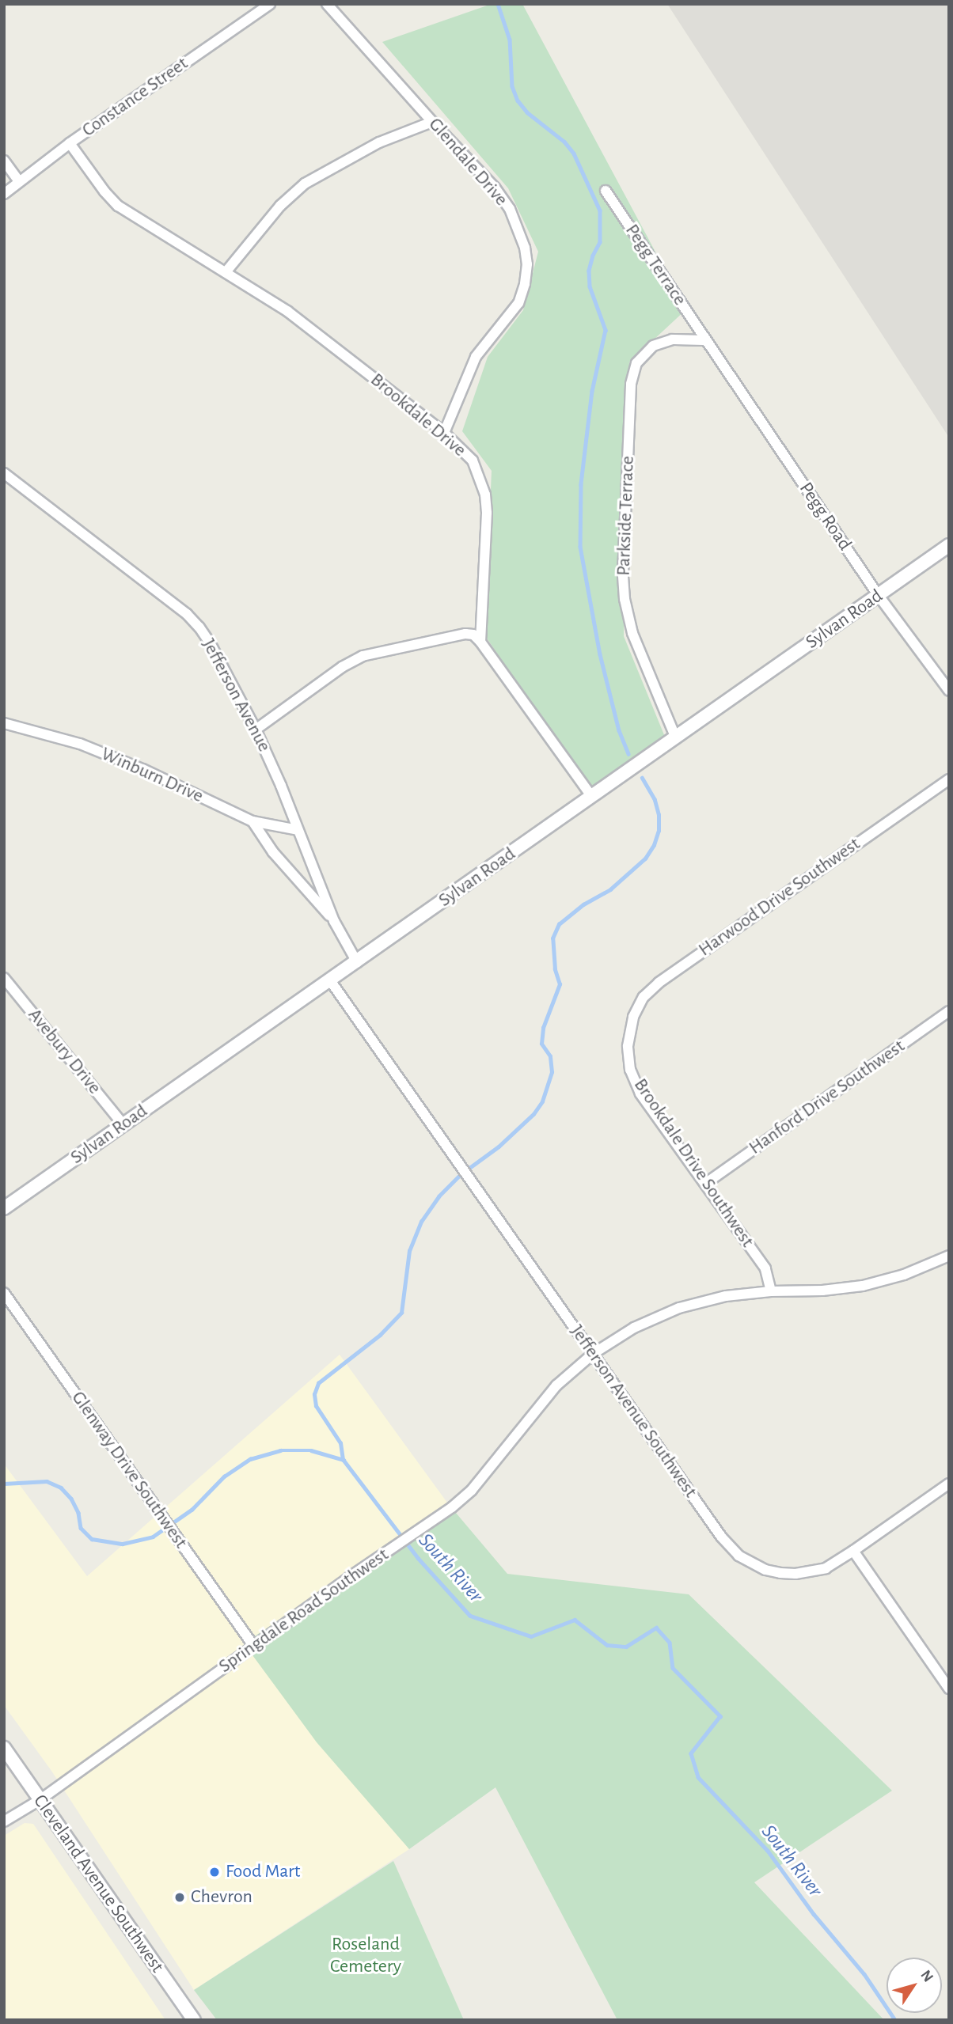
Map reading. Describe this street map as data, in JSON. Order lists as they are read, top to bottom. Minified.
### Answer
{"streets":{"main road":["Sylvan Road","Cleveland Avenue Southwest"],"street":["Constance Street","Glendale Drive","Pegg Terrace","Brookdale Drive","Parkside Terrace","Pegg Road","Jefferson Avenue","Winburn Drive","Harwood Drive Southwest","Avebury Drive","Hanford Drive Southwest","Brookdale Drive Southwest","Jefferson Avenue Southwest","Glenway Drive Southwest","Springdale Road Southwest"]},"crossings":[["Constance Street","Brookdale Drive"],["Glendale Drive","Brookdale Drive"],["Pegg Terrace","Parkside Terrace"],["Pegg Terrace","Pegg Road"],["Parkside Terrace","Pegg Road"],["Parkside Terrace","Sylvan Road"],["Pegg Road","Sylvan Road"],["Sylvan Road","Jefferson Avenue"],["Sylvan Road","Avebury Drive"],["Sylvan Road","Jefferson Avenue Southwest"],["Jefferson Avenue","Winburn Drive"],["Harwood Drive Southwest","Brookdale Drive Southwest"],["Hanford Drive Southwest","Brookdale Drive Southwest"],["Brookdale Drive Southwest","Springdale Road Southwest"],["Jefferson Avenue Southwest","Springdale Road Southwest"],["Glenway Drive Southwest","Springdale Road Southwest"],["Springdale Road Southwest","Cleveland Avenue Southwest"]],"water":["South River"],"parks":["Roseland Cemetery"],"places":["Food Mart","Chevron"],"north":"top right"}
